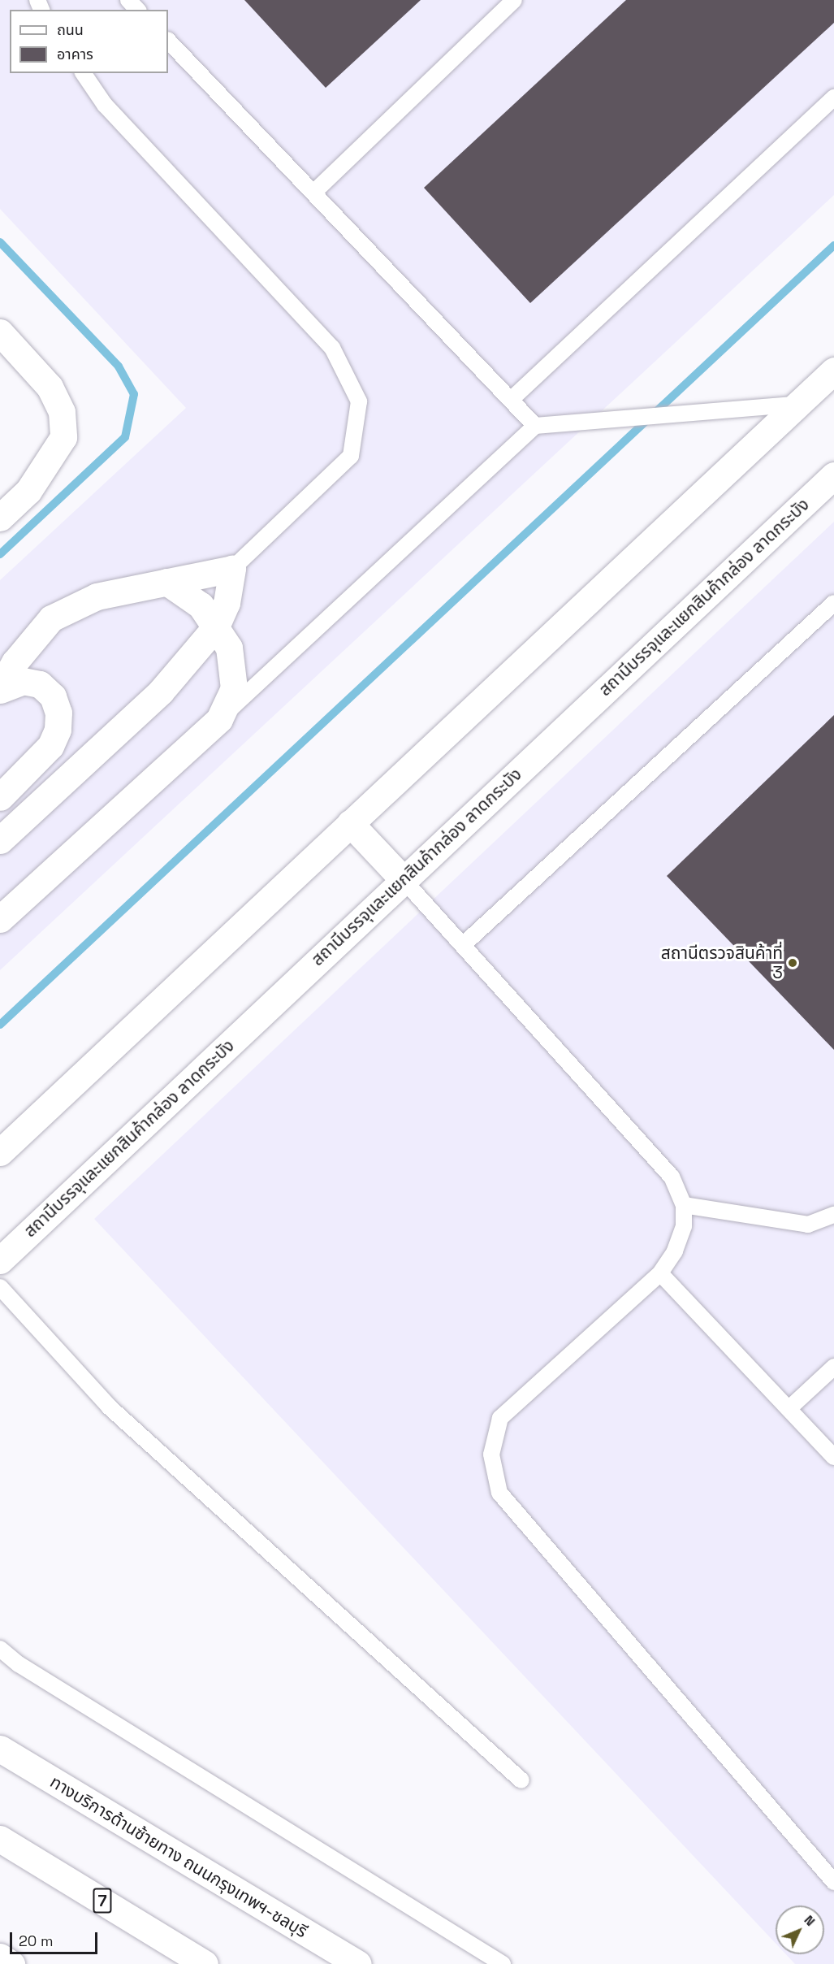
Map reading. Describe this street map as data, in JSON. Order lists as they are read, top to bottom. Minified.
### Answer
{"streets":{"main road":["สถานีบรรจุและแยกสินค้ากล่อง ลาดกระบัง","ทางบริการด้านซ้ายทาง ถนนกรุงเทพฯ-ชลบุรี","7"]},"places":["สถานีตรวจสินค้าที่ 3"],"legend":["ถนน","อาคาร"],"scale_bar":"20 m","north":"top right"}
